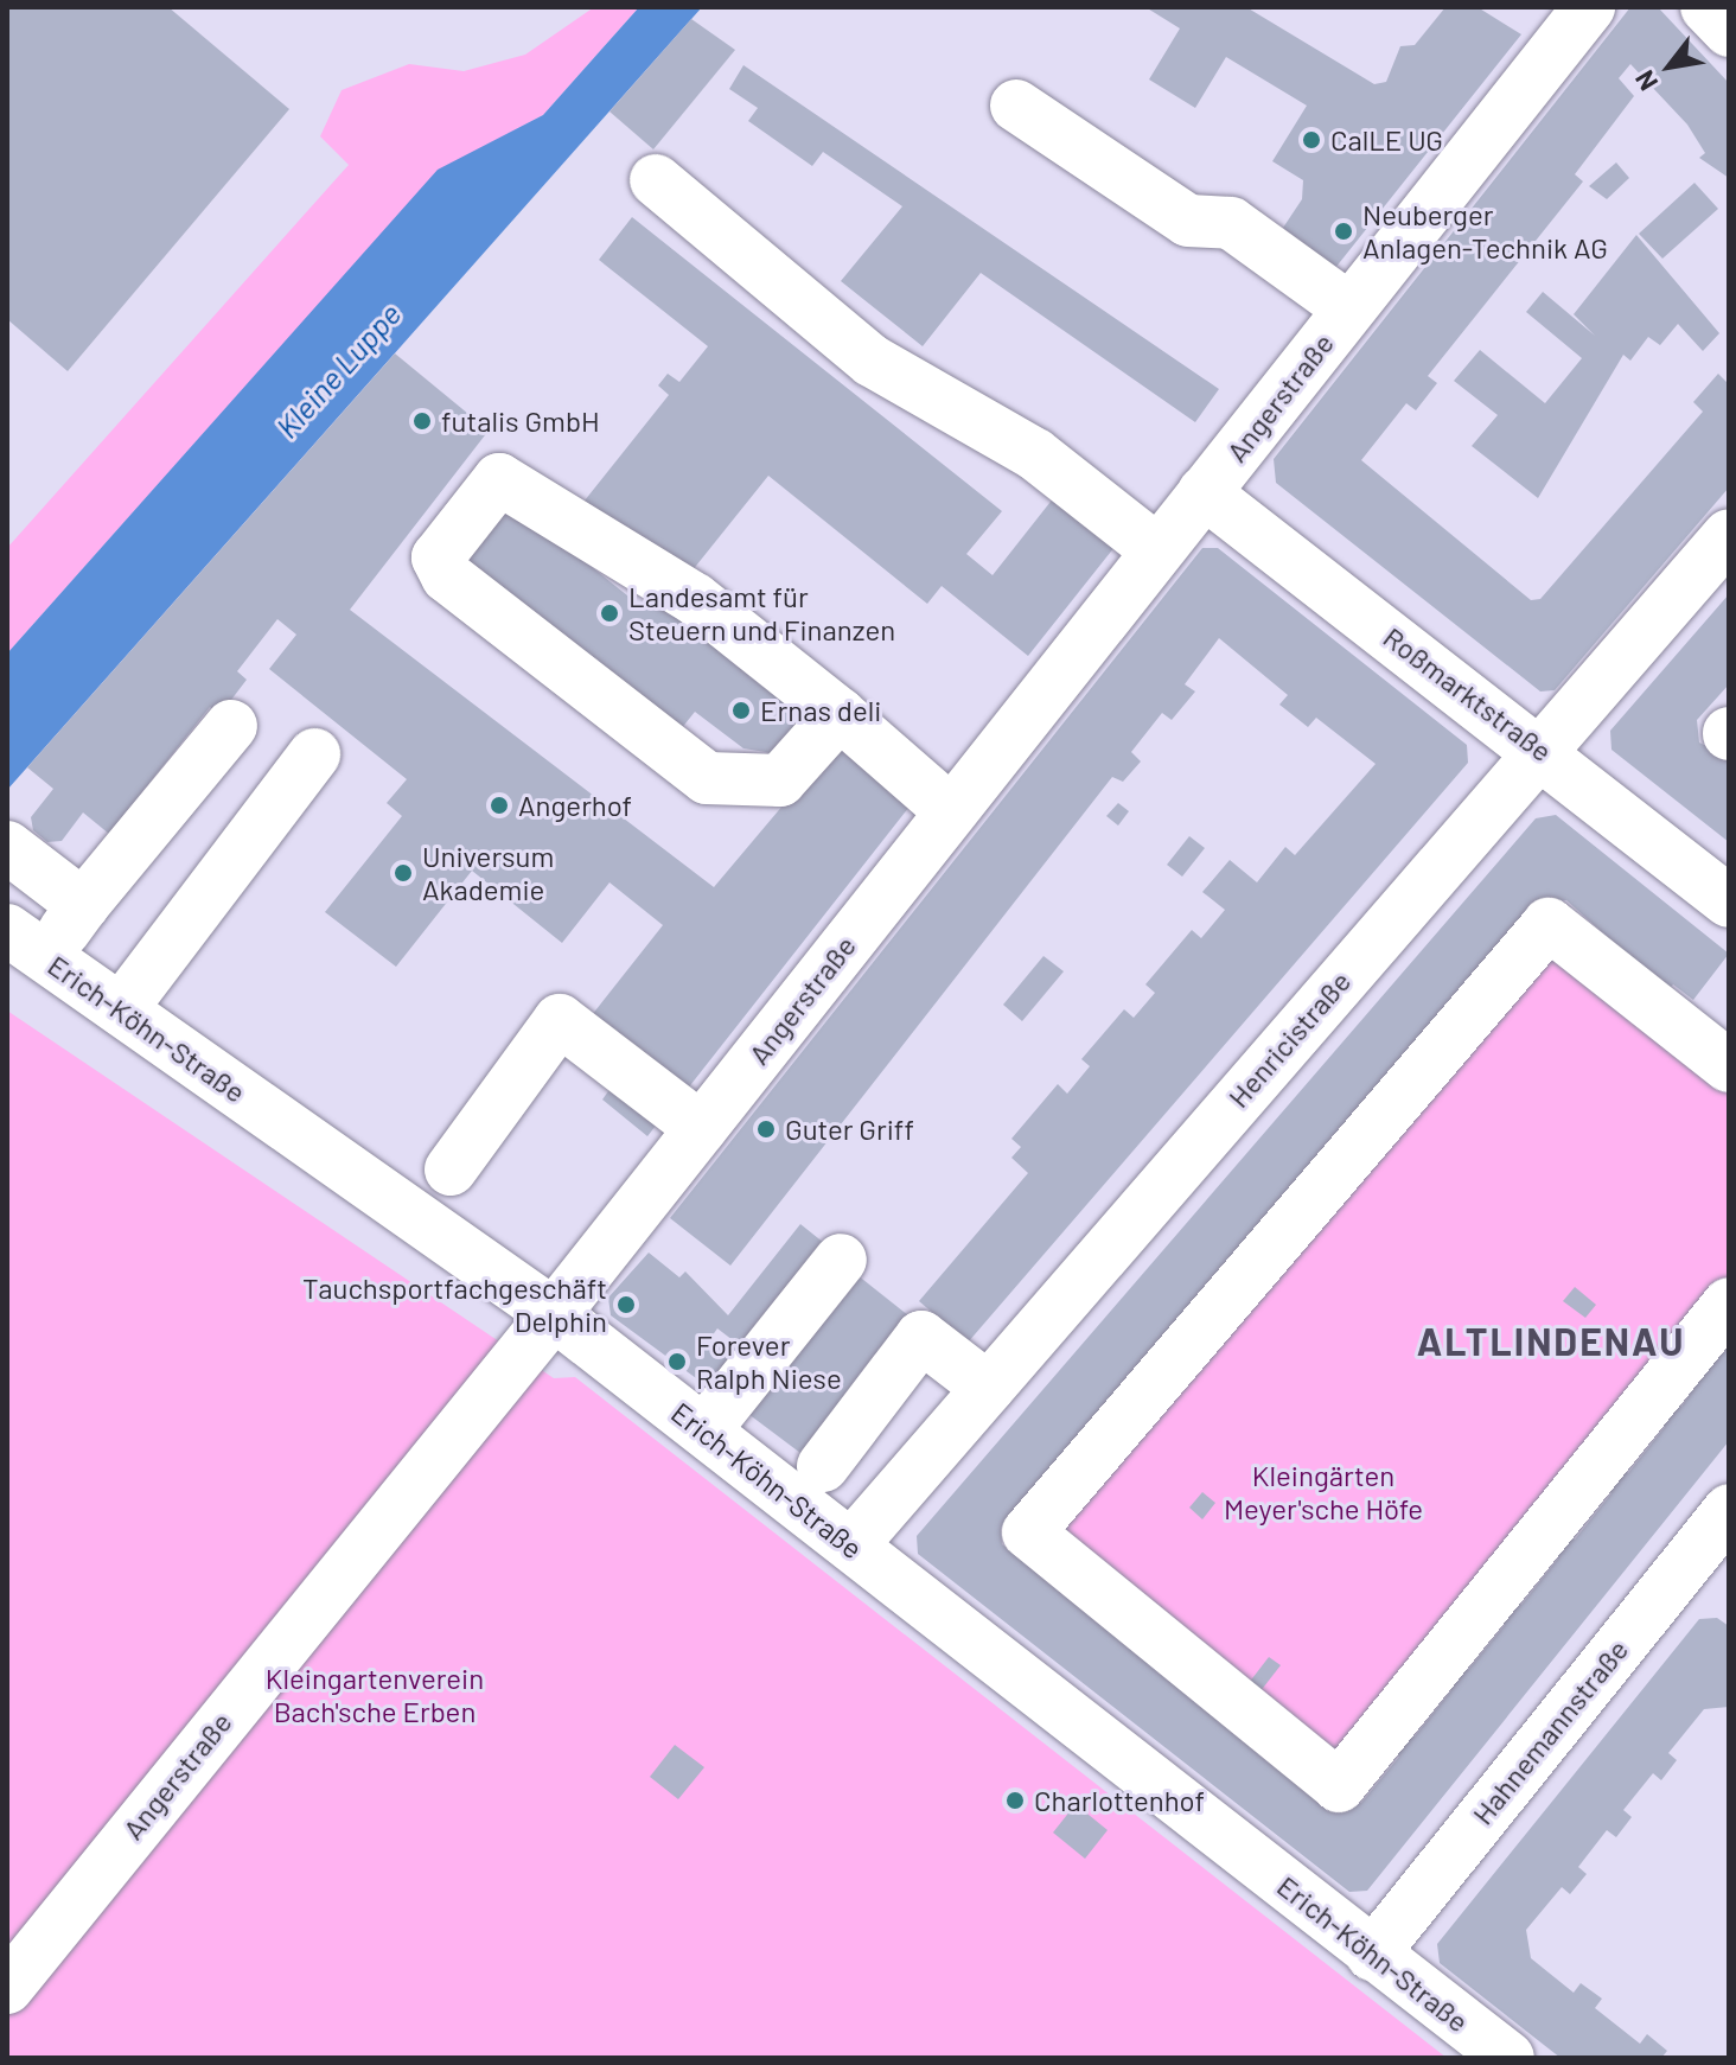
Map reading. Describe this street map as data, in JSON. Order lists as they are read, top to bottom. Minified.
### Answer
{"streets":{"street":["Angerstraße","Roßmarktstraße","Erich-Köhn-Straße","Henricistraße","Hahnemannstraße"]},"crossings":[["Angerstraße","Roßmarktstraße"],["Angerstraße","Erich-Köhn-Straße"],["Roßmarktstraße","Henricistraße"],["Erich-Köhn-Straße","Henricistraße"],["Erich-Köhn-Straße","Hahnemannstraße"]],"districts":["ALTLINDENAU"],"water":["Kleine Luppe"],"parks":["Kleingärten Meyer'sche Höfe","Kleingartenverein Bach'sche Erben"],"places":["CalLE UG","Neuberger Anlagen-Technik AG","futalis GmbH","Landesamt für Steuern und Finanzen","Ernas deli","Angerhof","Universum Akademie","Guter Griff","Tauchsportfachgeschäft Delphin","Forever Ralph Niese","Charlottenhof"],"north":"bottom left"}
